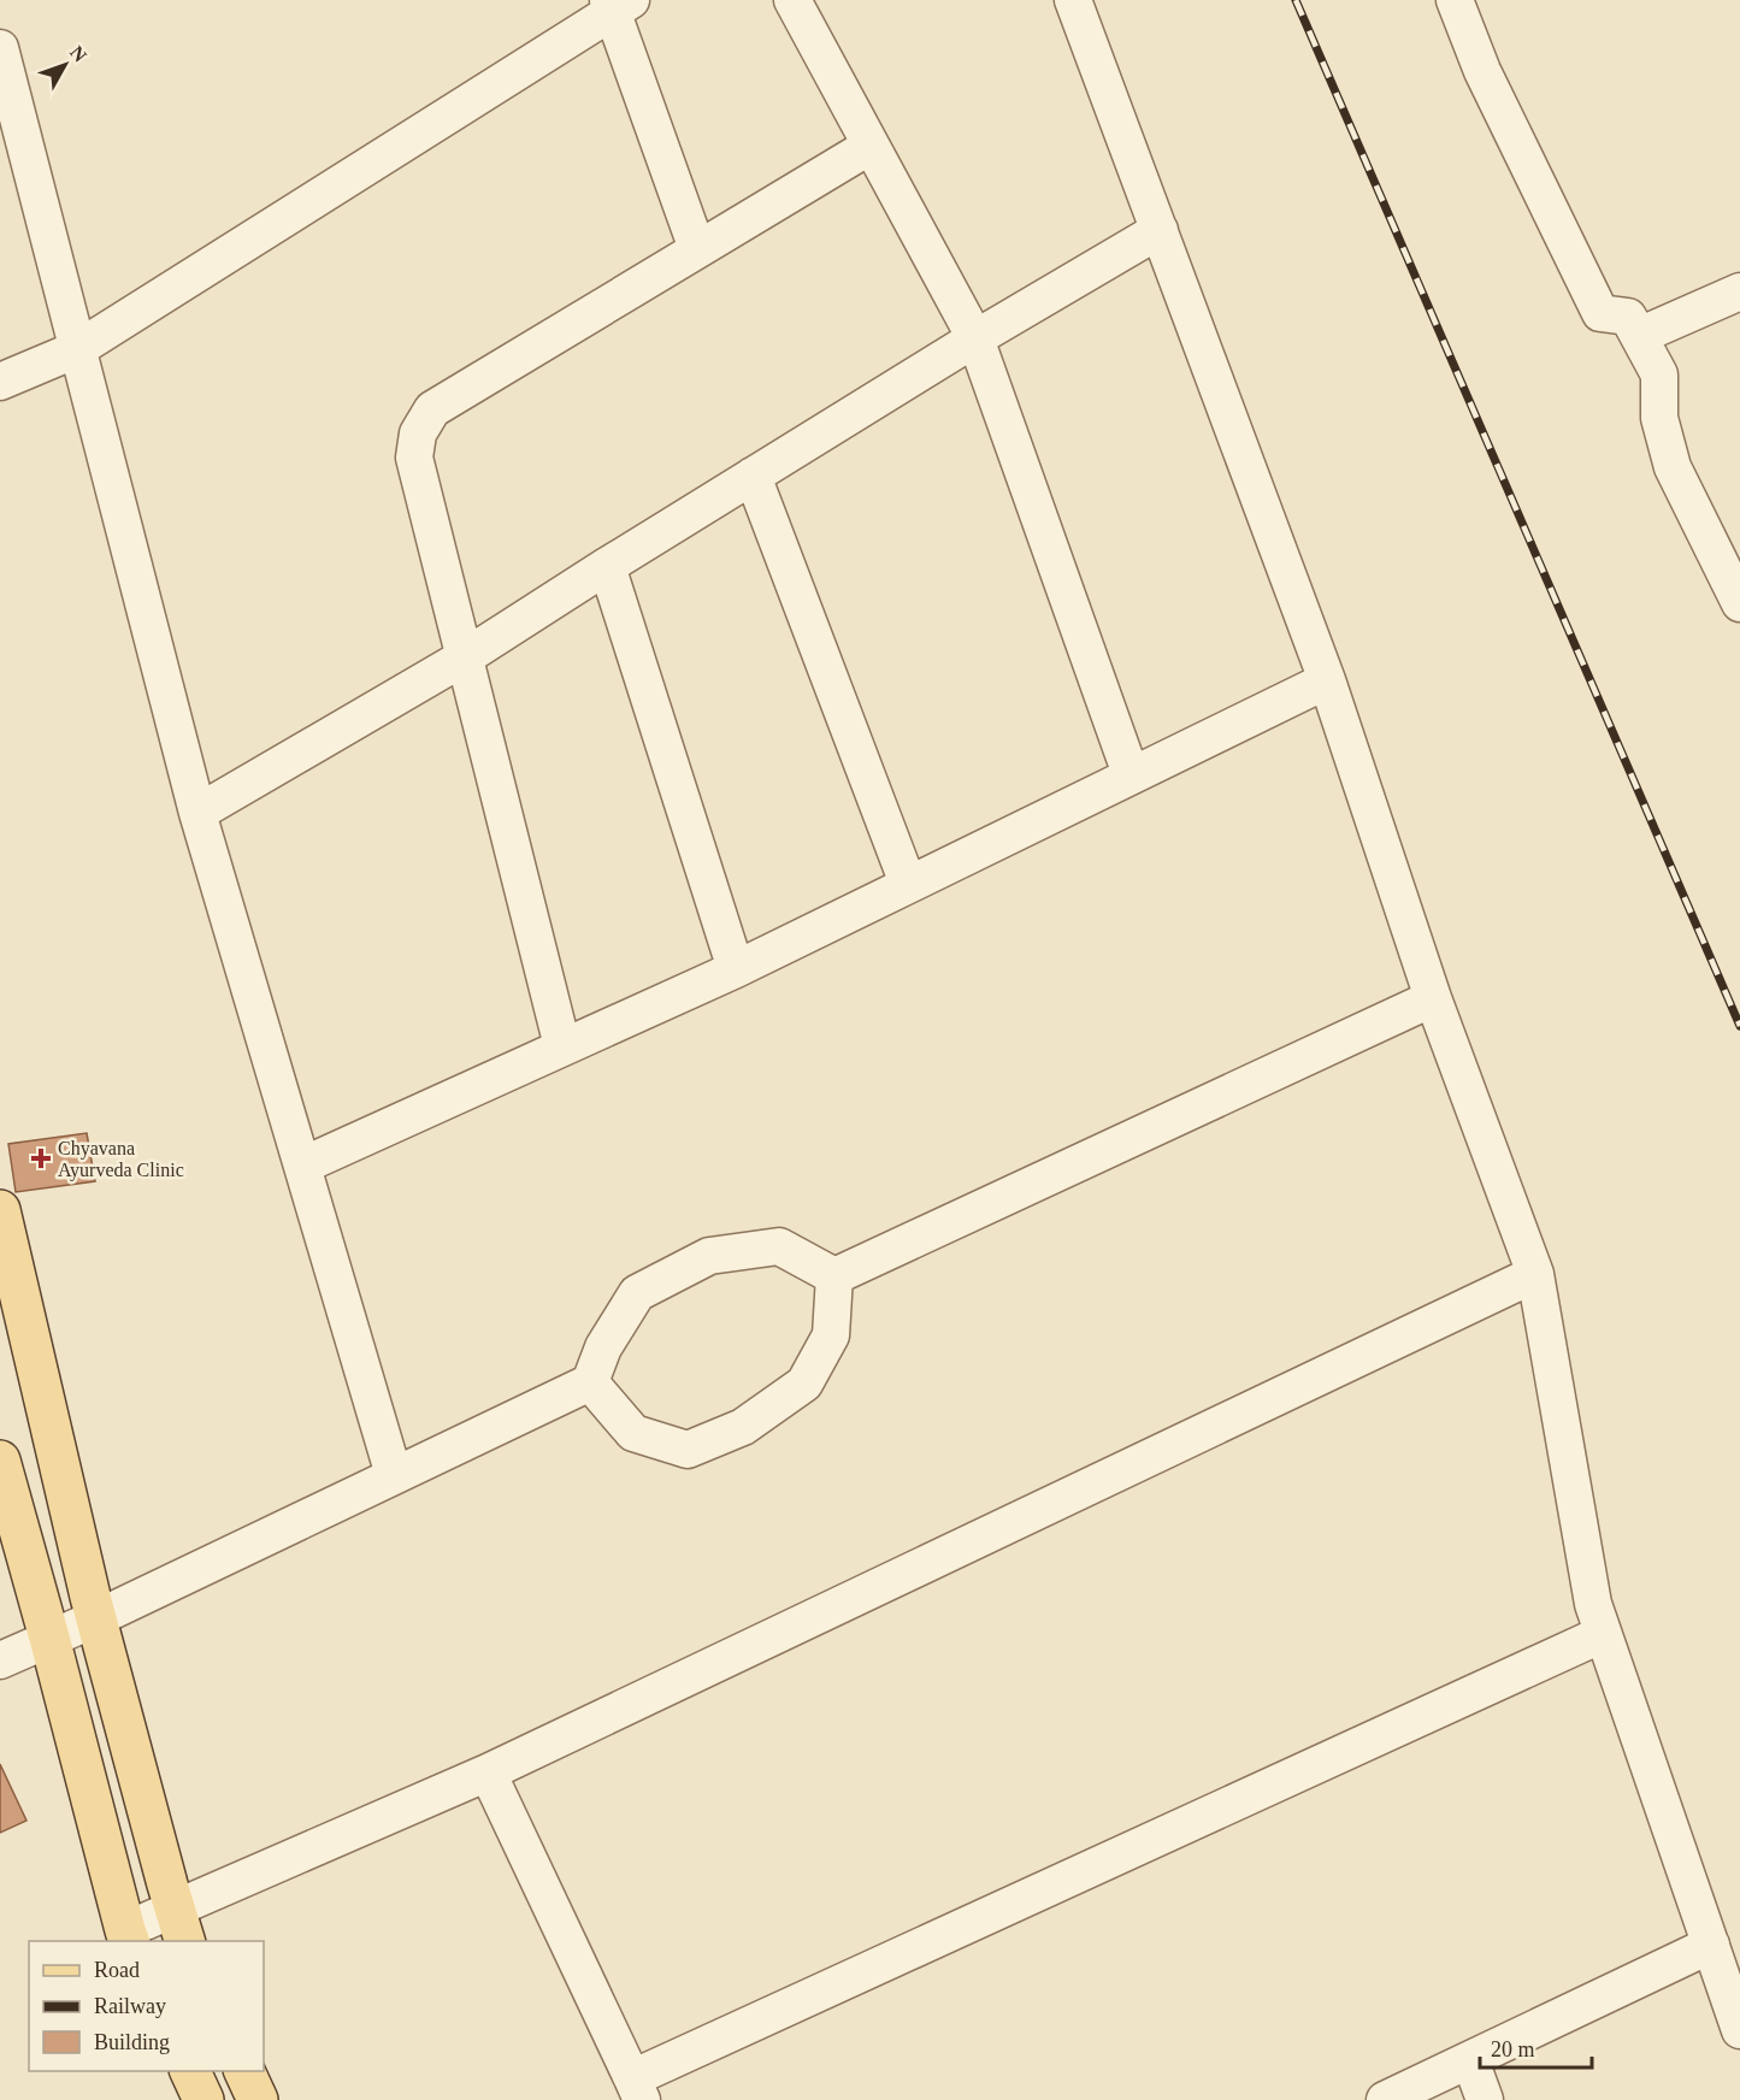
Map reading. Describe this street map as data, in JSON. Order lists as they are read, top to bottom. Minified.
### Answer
{"places":{"health":["Chyavana Ayurveda Clinic"]},"legend":["Road","Railway","Building"],"scale_bar":"20 m","north":"top right"}
